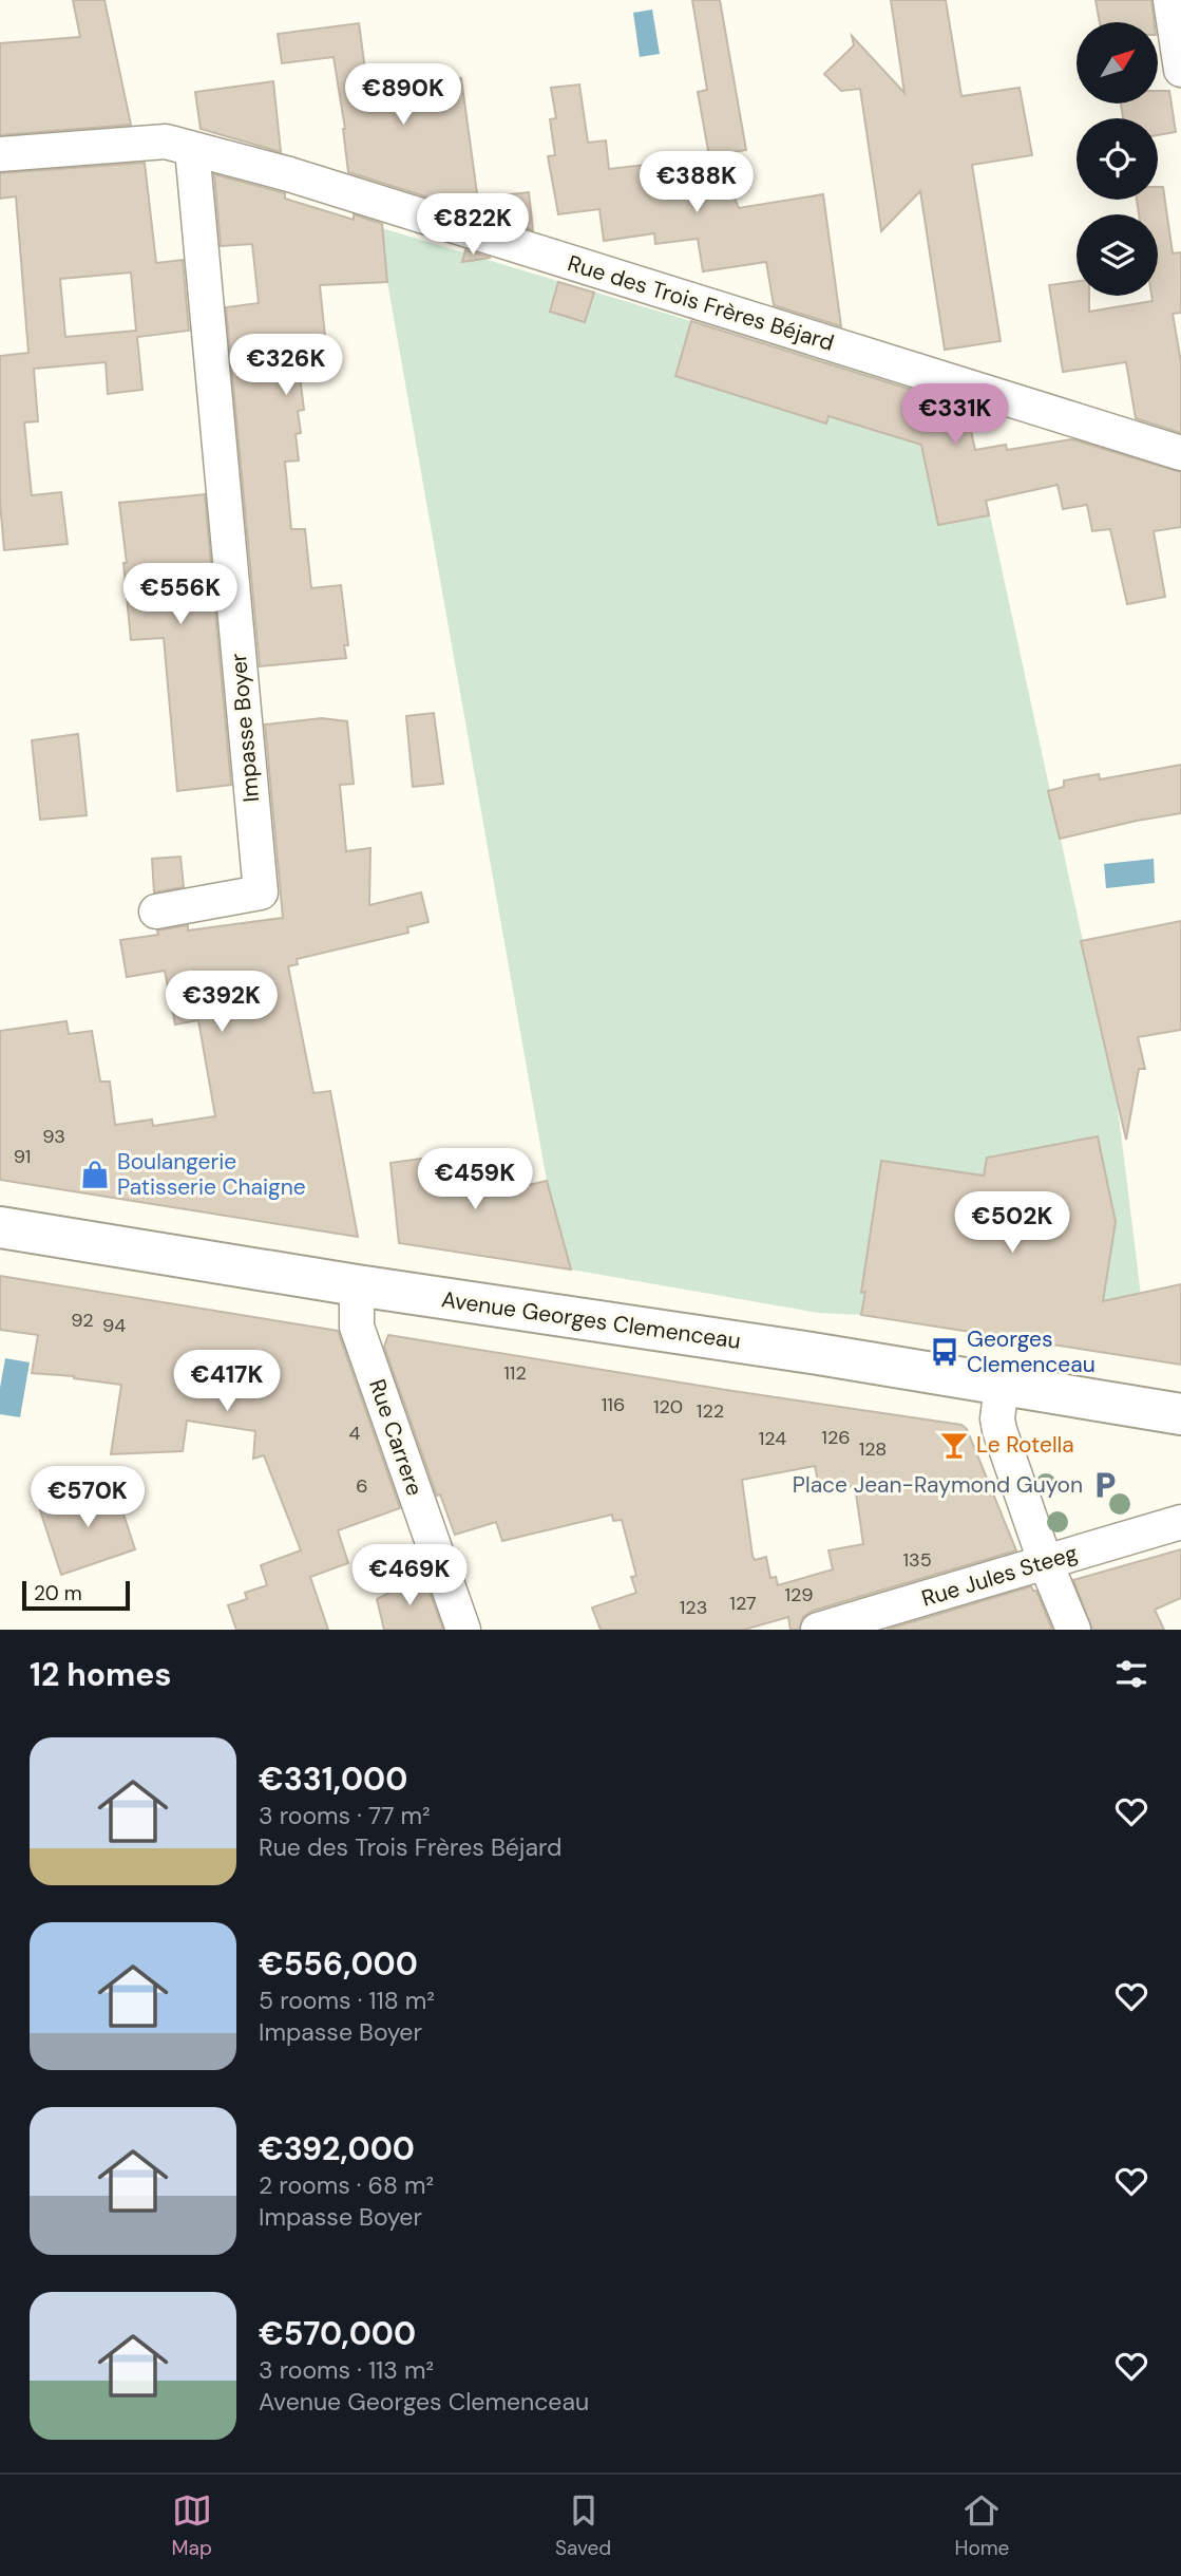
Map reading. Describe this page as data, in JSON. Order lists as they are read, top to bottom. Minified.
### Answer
{"streets":{"main road":["Avenue Georges Clemenceau"],"street":["Rue des Trois Frères Béjard","Impasse Boyer","Rue Carrere","Rue Jules Steeg"]},"crossings":[["Rue des Trois Frères Béjard","Impasse Boyer"],["Avenue Georges Clemenceau","Rue Carrere"]],"places":{"shop":["Boulangerie Patisserie Chaigne"],"bus stop":["Georges Clemenceau"],"bar":["Le Rotella"],"parking":["Place Jean-Raymond Guyon"]},"house_numbers":["93","91","92","94","112","116","120","122","4","126","124","128","6","135","129","127","123"],"scale_bar":"20 m","north":"top right","page":{"price":["€890K","€388K","€822K","€326K","€331K","€556K","€392K","€459K","€502K","€417K","€570K","€469K"],"scale":"20 m","heading":"12 homes","list":[{"name":"€331,000","note":"3 rooms · 77 m² · Rue des Trois Frères Béjard"},{"name":"€556,000","note":"5 rooms · 118 m² · Impasse Boyer"},{"name":"€392,000","note":"2 rooms · 68 m² · Impasse Boyer"},{"name":"€570,000","note":"3 rooms · 113 m² · Avenue Georges Clemenceau"}],"tabs":["Map","Saved","Home"]}}
